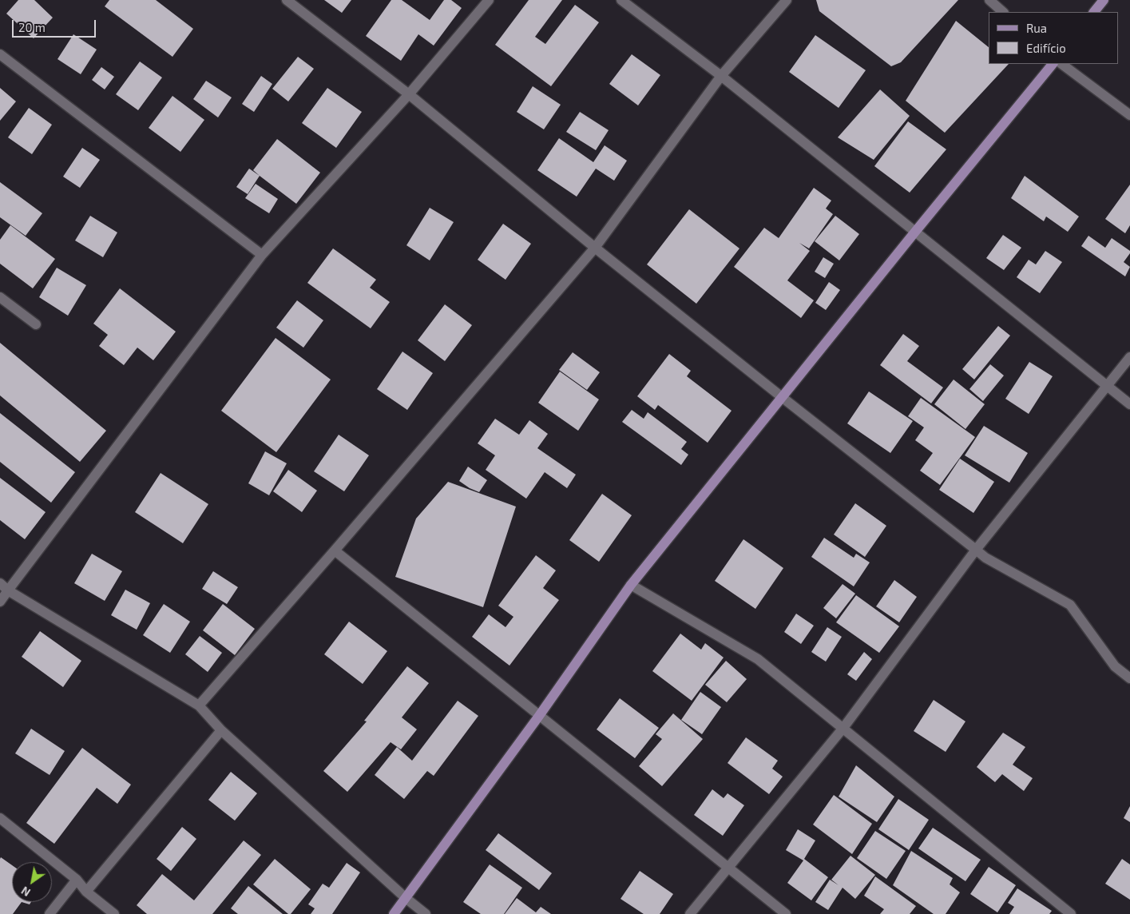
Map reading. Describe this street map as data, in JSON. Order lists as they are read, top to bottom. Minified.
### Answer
{"legend":["Rua","Edifício"],"scale_bar":"20 m","north":"bottom left"}
